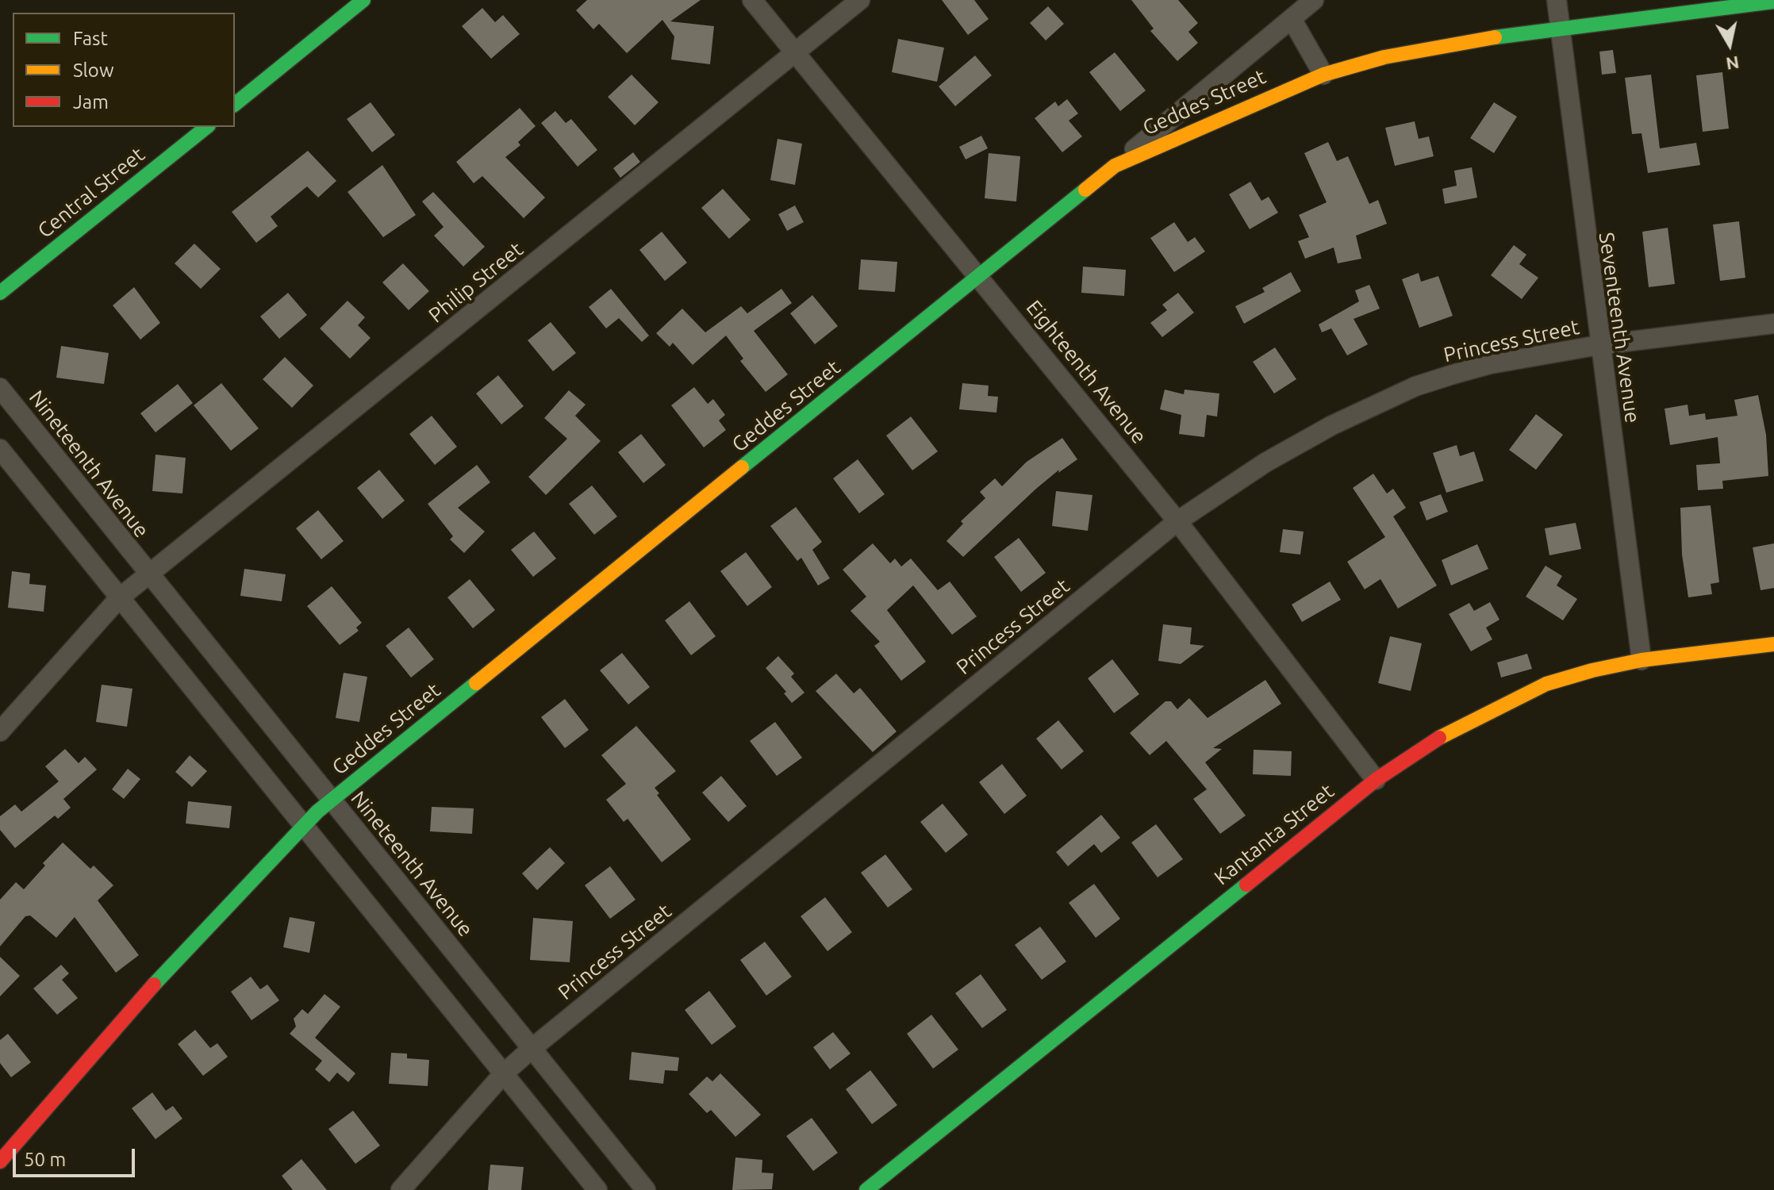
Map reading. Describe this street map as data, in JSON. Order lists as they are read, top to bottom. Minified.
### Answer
{"streets":{"street":["Geddes Street","Central Street","Philip Street","Seventeenth Avenue","Princess Street","Eighteenth Avenue","Nineteenth Avenue","Kantanta Street"]},"crossings":[["Geddes Street","Seventeenth Avenue"],["Geddes Street","Eighteenth Avenue"],["Geddes Street","Nineteenth Avenue"],["Philip Street","Eighteenth Avenue"],["Philip Street","Nineteenth Avenue"],["Seventeenth Avenue","Princess Street"],["Seventeenth Avenue","Kantanta Street"],["Princess Street","Eighteenth Avenue"],["Princess Street","Nineteenth Avenue"],["Eighteenth Avenue","Kantanta Street"]],"legend":["Fast","Slow","Jam"],"scale_bar":"50 m","north":"bottom"}
